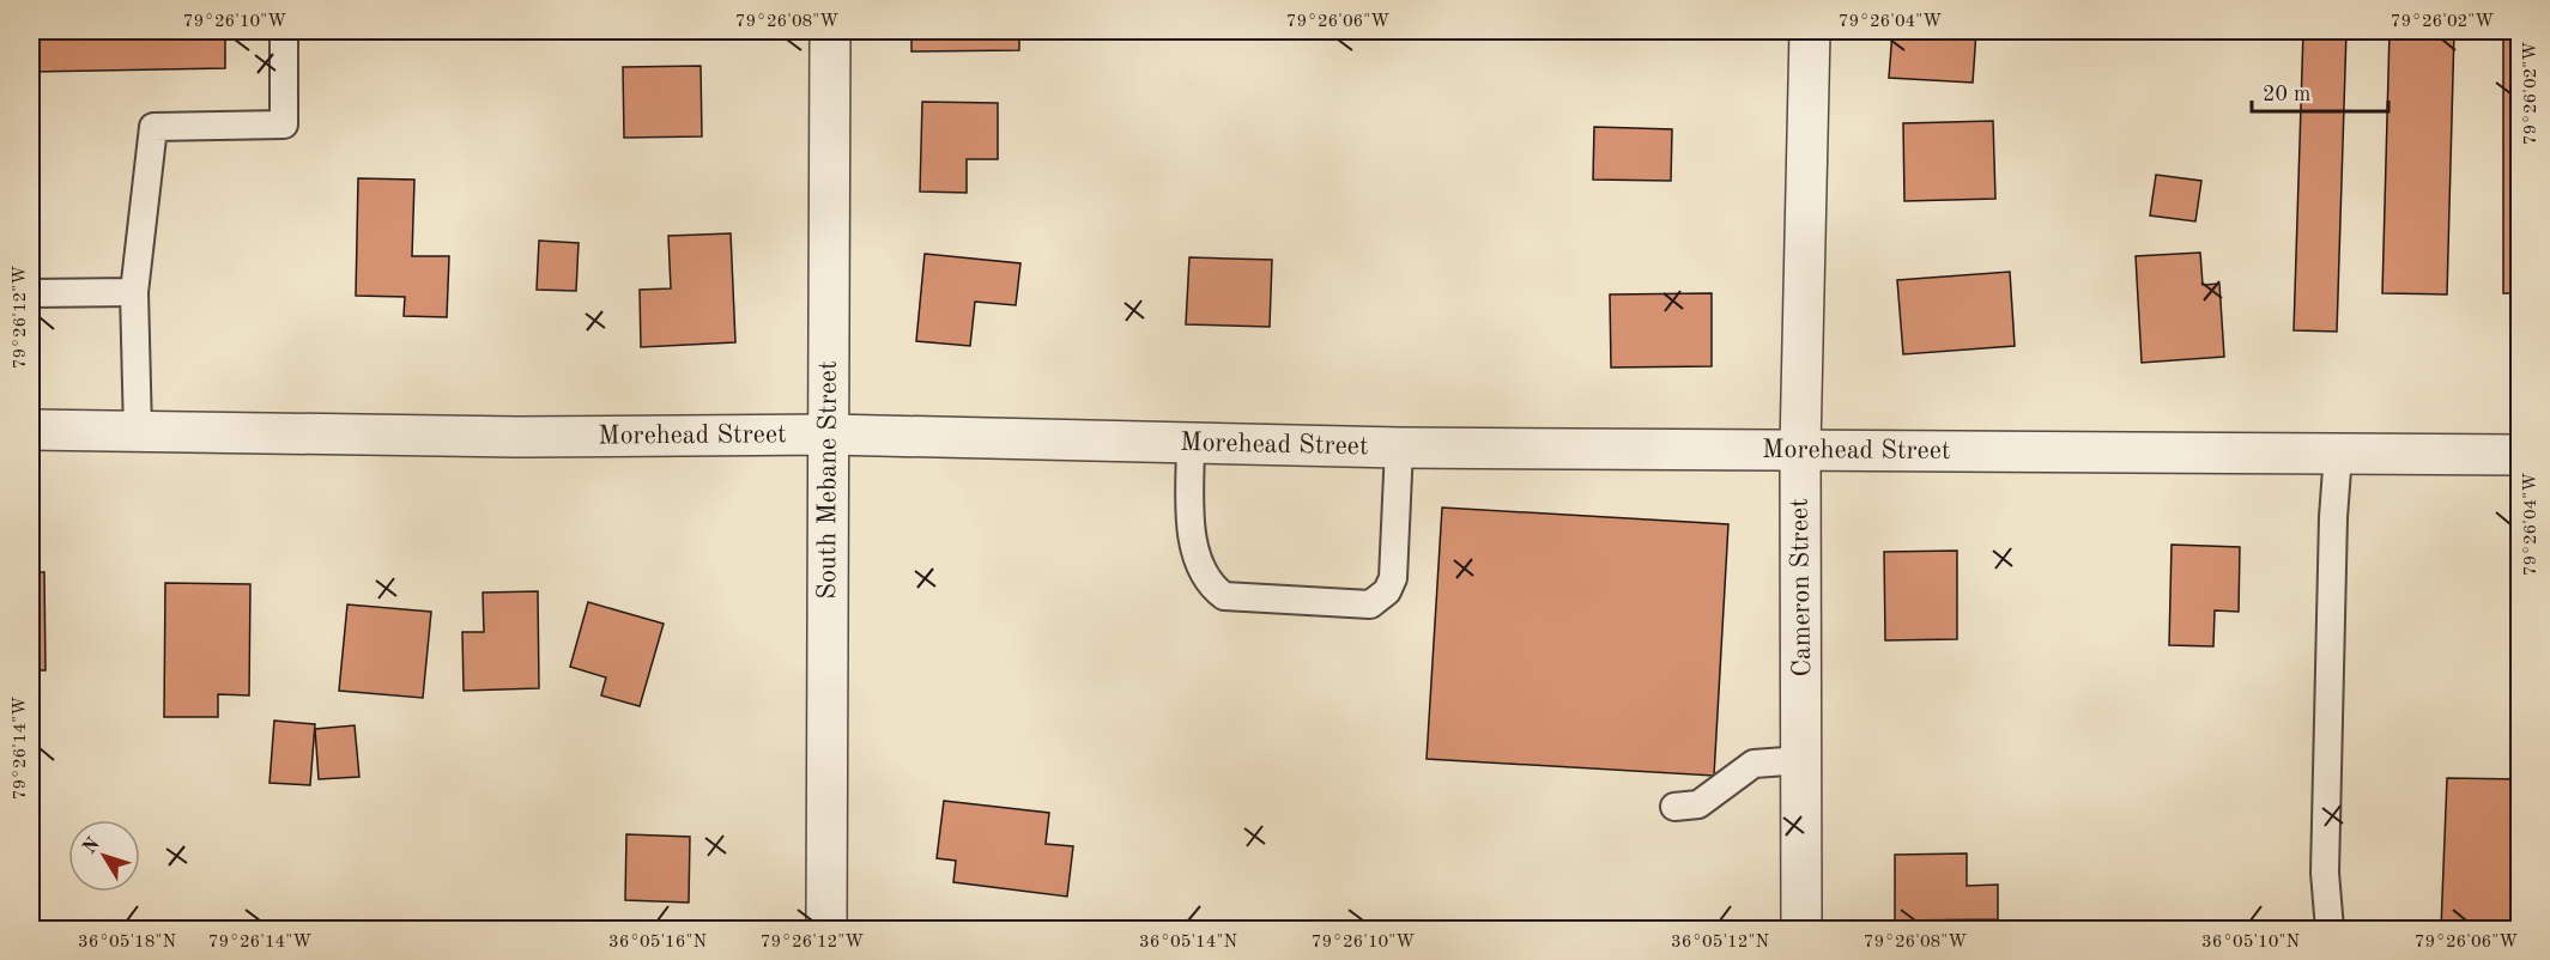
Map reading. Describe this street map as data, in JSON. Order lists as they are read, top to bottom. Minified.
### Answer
{"streets":{"street":["Morehead Street","South Mebane Street","Cameron Street"]},"crossings":[["Morehead Street","South Mebane Street"],["Morehead Street","Cameron Street"]],"scale_bar":"20 m","north":"top left","coordinates":["79°26'10\"W","79°26'08\"W","79°26'06\"W","79°26'04\"W","79°26'02\"W","79°26'12\"W","79°26'14\"W","36°05'18\"N","36°05'16\"N","36°05'14\"N","36°05'12\"N","36°05'10\"N"]}
